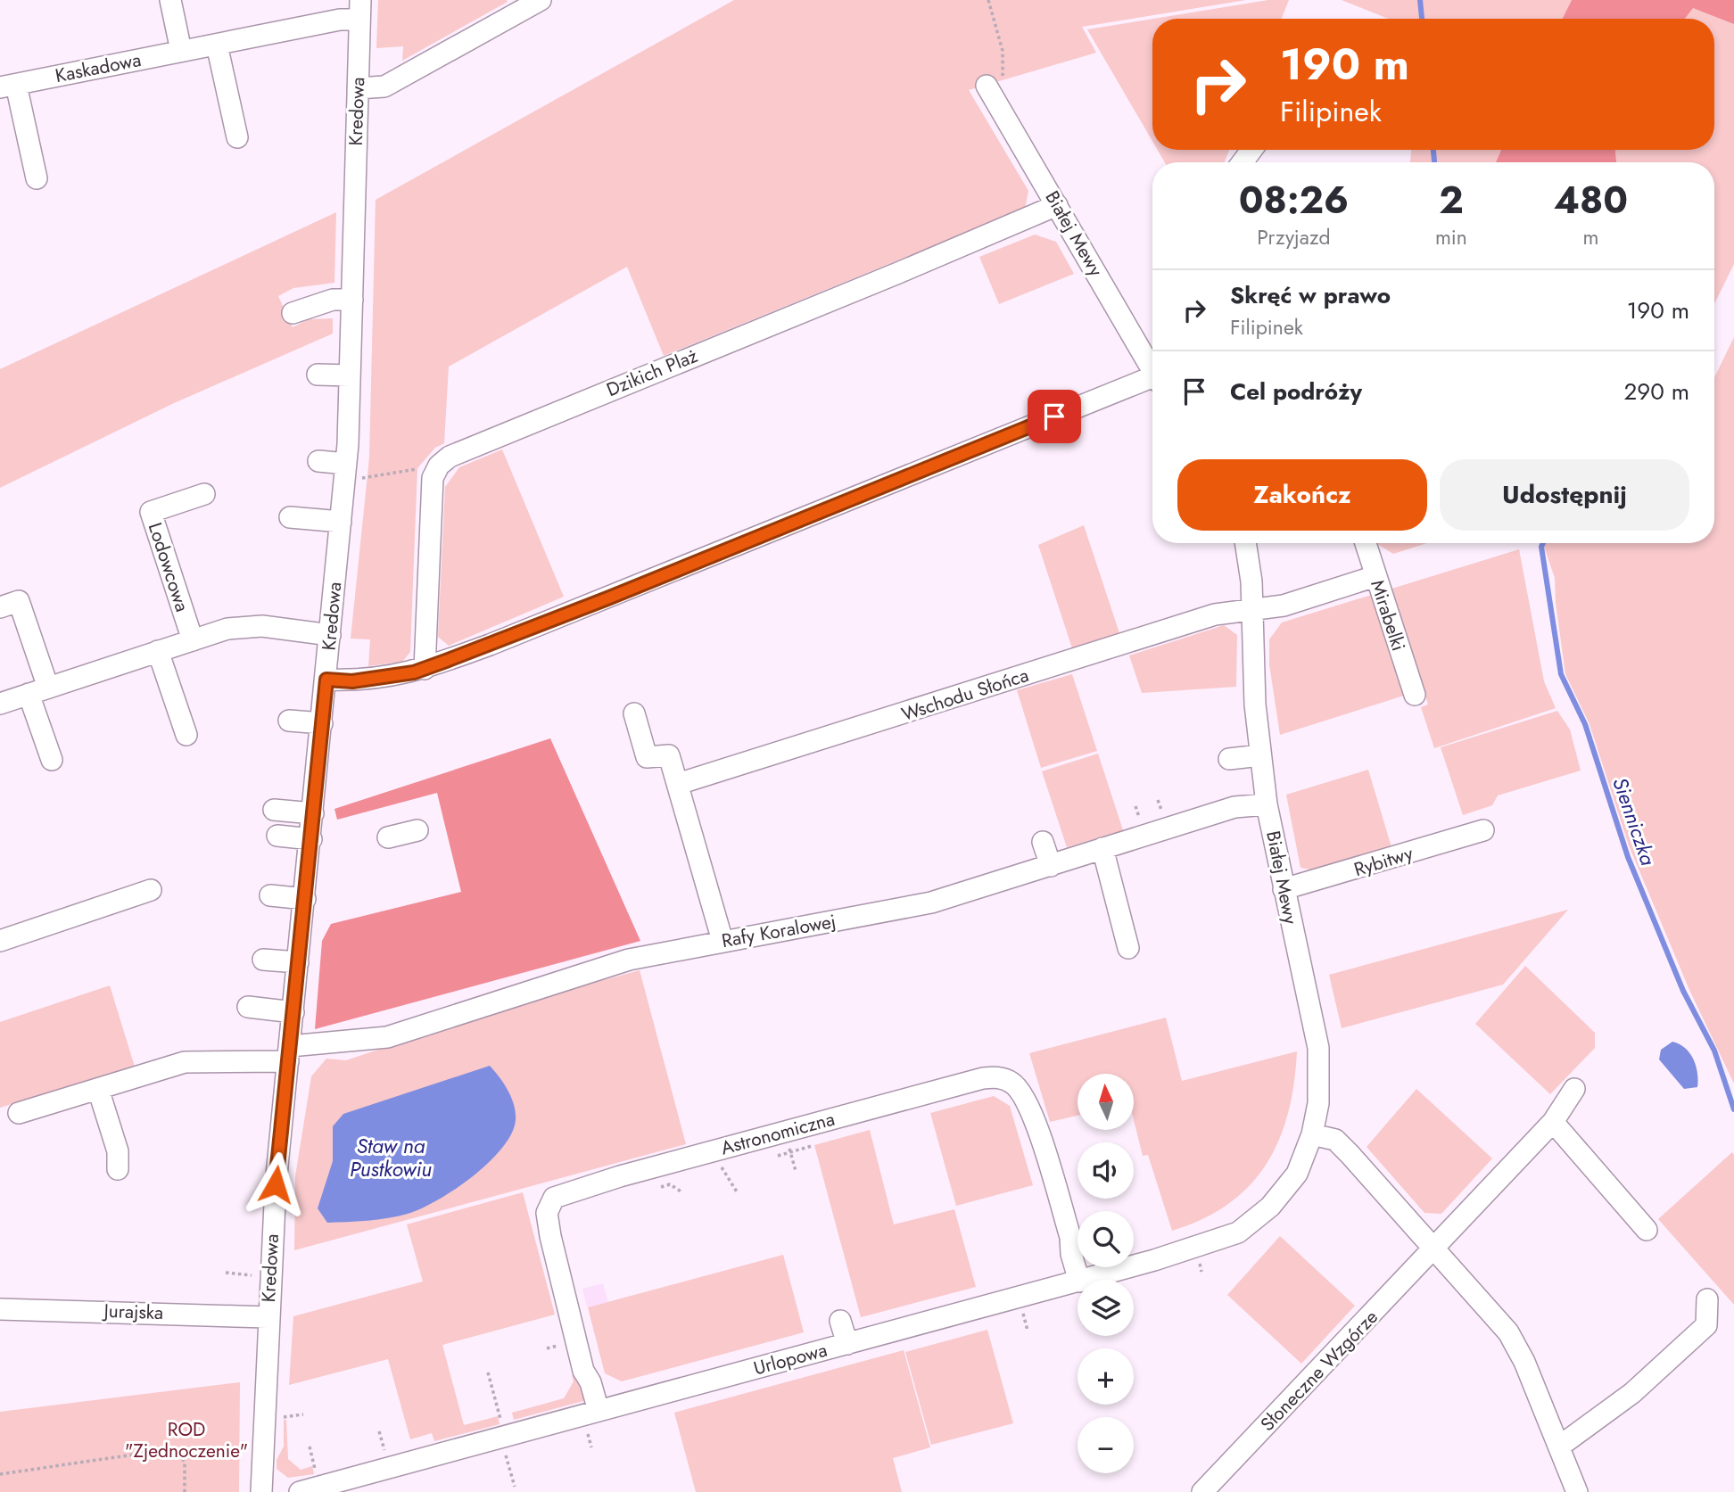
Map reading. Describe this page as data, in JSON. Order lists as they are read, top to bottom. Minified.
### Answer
{"streets":{"street":["Kaskadowa","Kredowa","Białej Mewy","Dzikich Plaż","Lodowcowa","Mirabelki","Wschodu Słońca","Rybitwy","Rafy Koralowej","Astronomiczna","Jurajska","Urlopowa","Słoneczne Wzgórze"]},"crossings":[["Kaskadowa","Kredowa"],["Kredowa","Rafy Koralowej"],["Kredowa","Jurajska"],["Białej Mewy","Dzikich Plaż"],["Białej Mewy","Wschodu Słońca"],["Białej Mewy","Rybitwy"],["Białej Mewy","Rafy Koralowej"],["Białej Mewy","Urlopowa"],["Mirabelki","Wschodu Słońca"],["Astronomiczna","Urlopowa"]],"water":["Sienniczka","Staw na Pustkowiu"],"parks":["ROD \"Zjednoczenie\""],"north":"top","page":{"turn":["190 m","Filipinek"],"eta":["08:26","Przyjazd","2","min","480","m"],"list":[{"name":"Skręć w prawo","note":"Filipinek","value":"190 m"},{"name":"Cel podróży","value":"290 m"}],"buttons":["Zakończ","Udostępnij"],"map_buttons":["+","−"]}}
